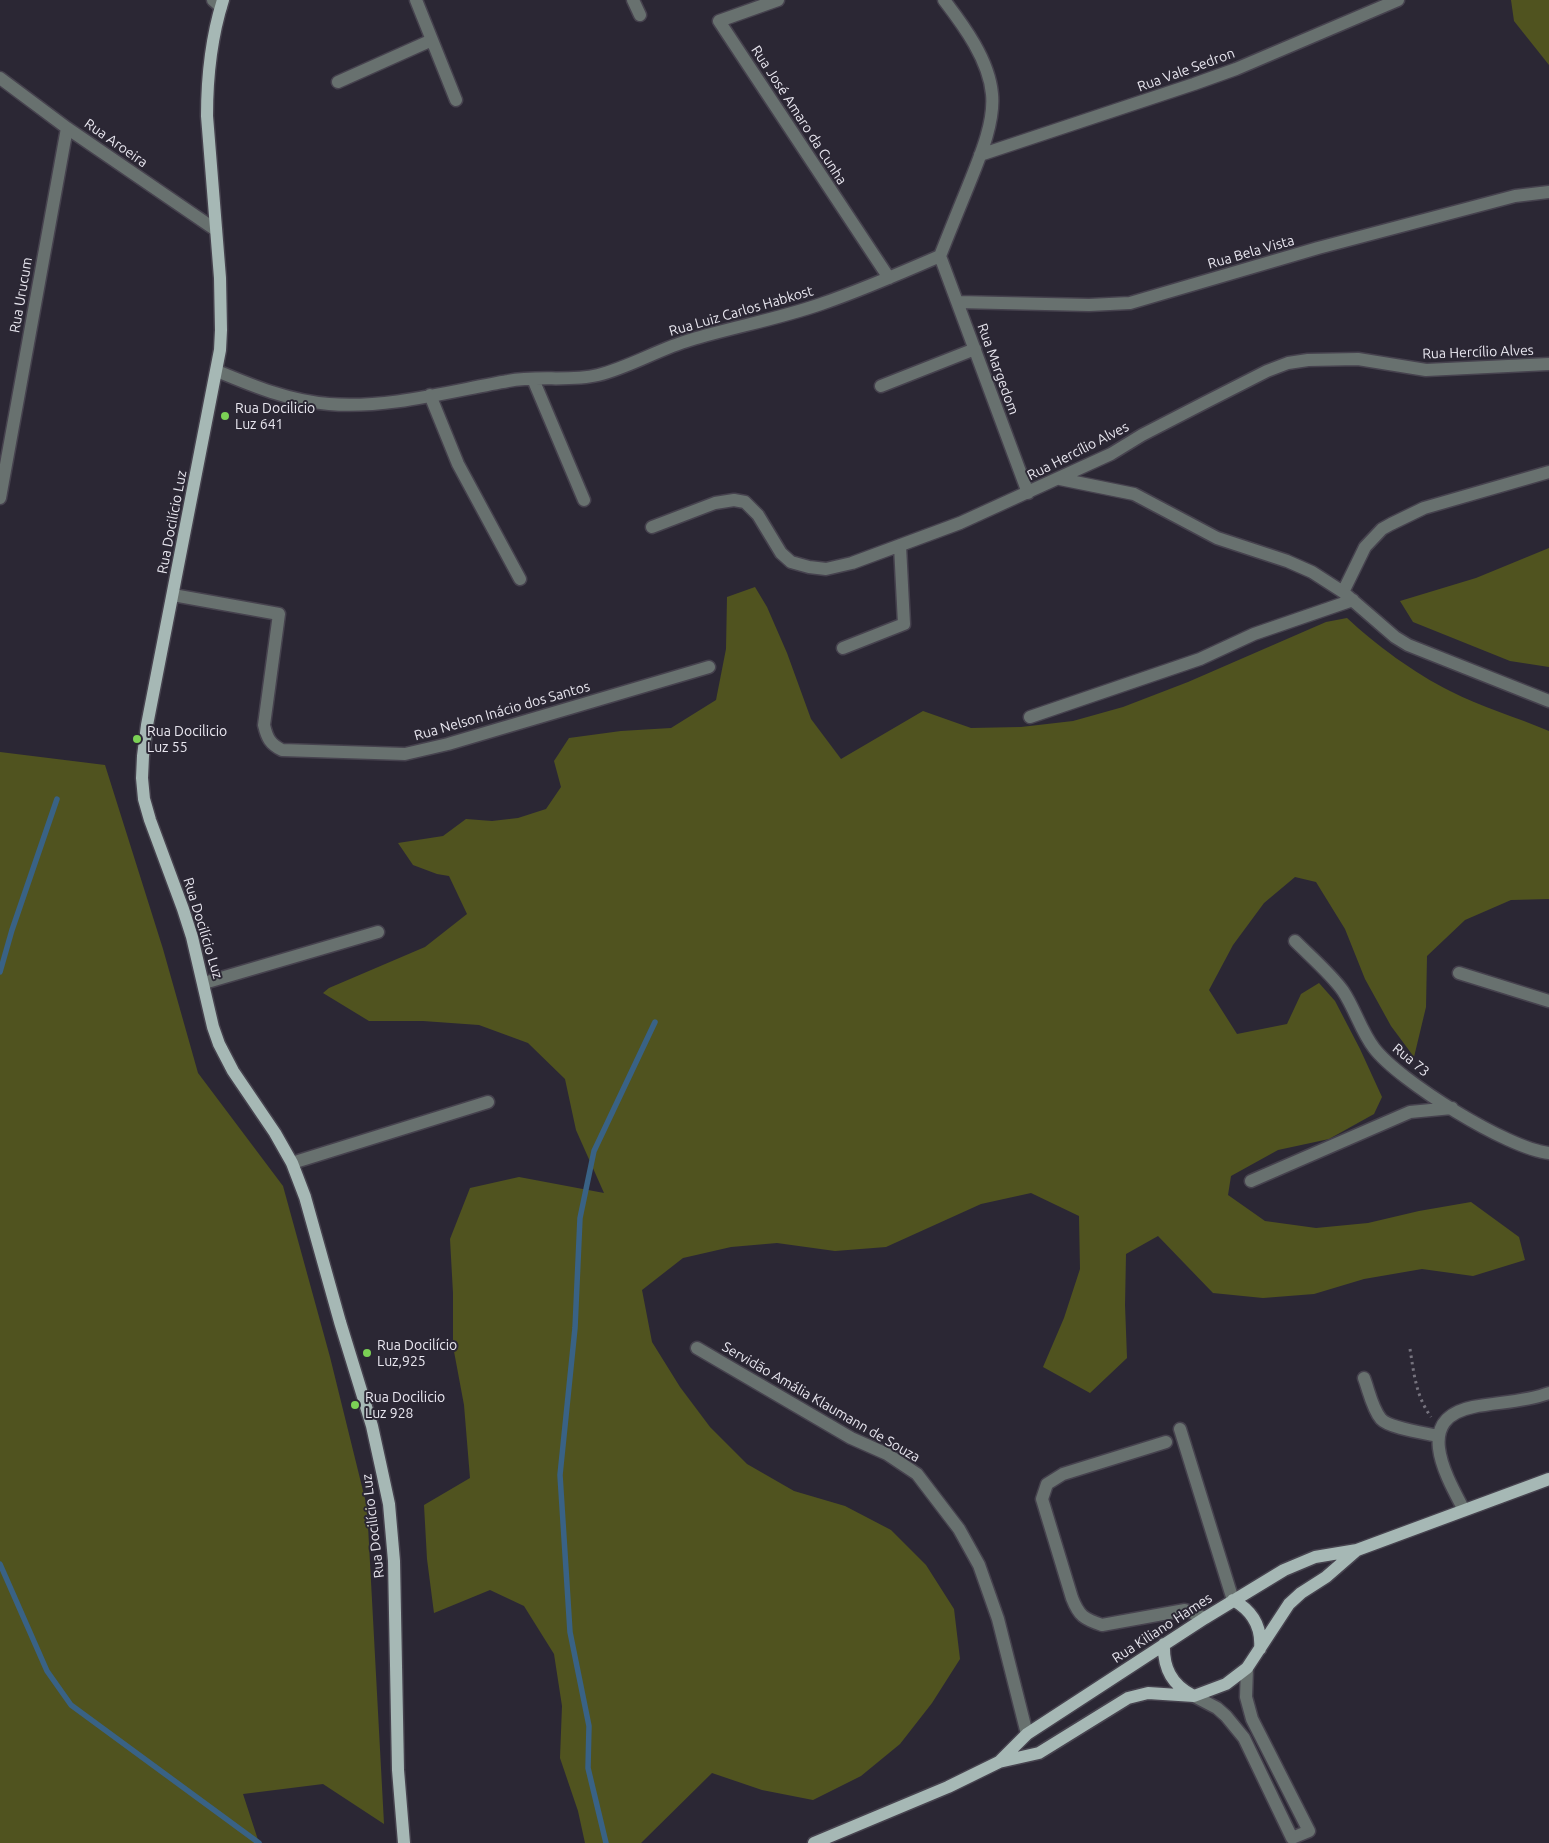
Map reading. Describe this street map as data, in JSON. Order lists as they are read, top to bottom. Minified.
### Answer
{"streets":{"main road":["Rua Docilício Luz","Rua Kiliano Hames"],"street":["Rua Vale Sedron","Rua José Amaro da Cunha","Rua Aroeira","Rua Bela Vista","Rua Urucum","Rua Luiz Carlos Habkost","Rua Hercílio Alves","Rua Margedom","Rua Nelson Inácio dos Santos","Rua 73","Servidão Amália Klaumann de Souza"]},"crossings":[["Rua José Amaro da Cunha","Rua Luiz Carlos Habkost"],["Rua Aroeira","Rua Urucum"],["Rua Aroeira","Rua Docilício Luz"],["Rua Bela Vista","Rua Margedom"],["Rua Luiz Carlos Habkost","Rua Margedom"],["Rua Luiz Carlos Habkost","Rua Docilício Luz"],["Rua Hercílio Alves","Rua Margedom"],["Rua Docilício Luz","Rua Nelson Inácio dos Santos"],["Servidão Amália Klaumann de Souza","Rua Kiliano Hames"]],"places":["Rua Docilicio Luz 641","Rua Docilicio Luz 55","Rua Docilício Luz,925","Rua Docilicio Luz 928"]}
